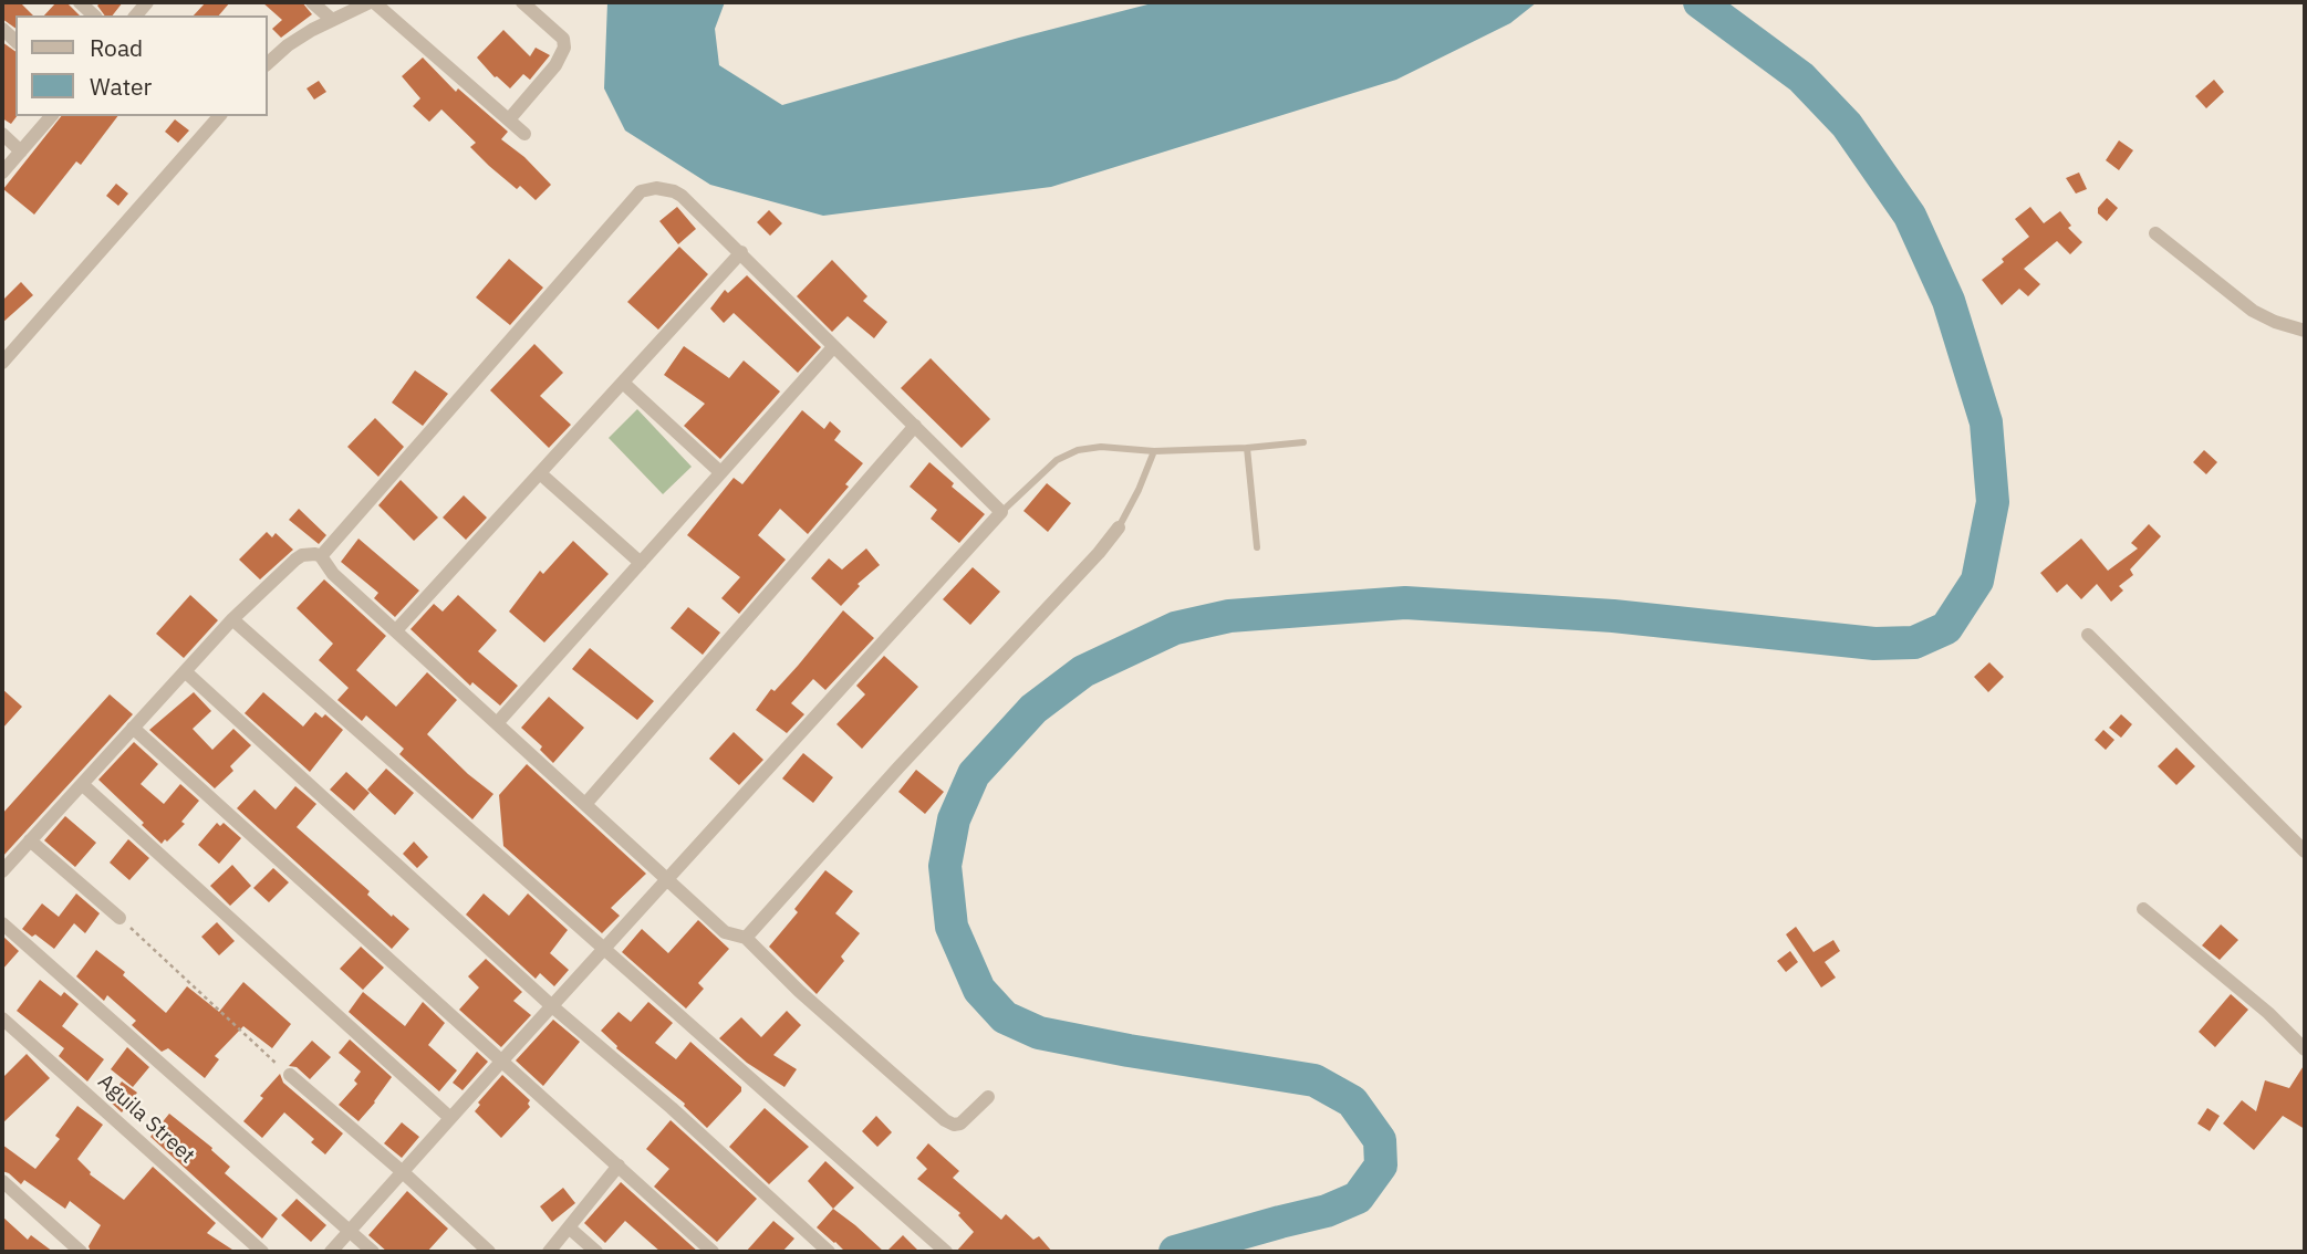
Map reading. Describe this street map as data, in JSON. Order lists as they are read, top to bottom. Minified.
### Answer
{"streets":{"street":["Aguila Street"]},"legend":["Road","Water"]}
